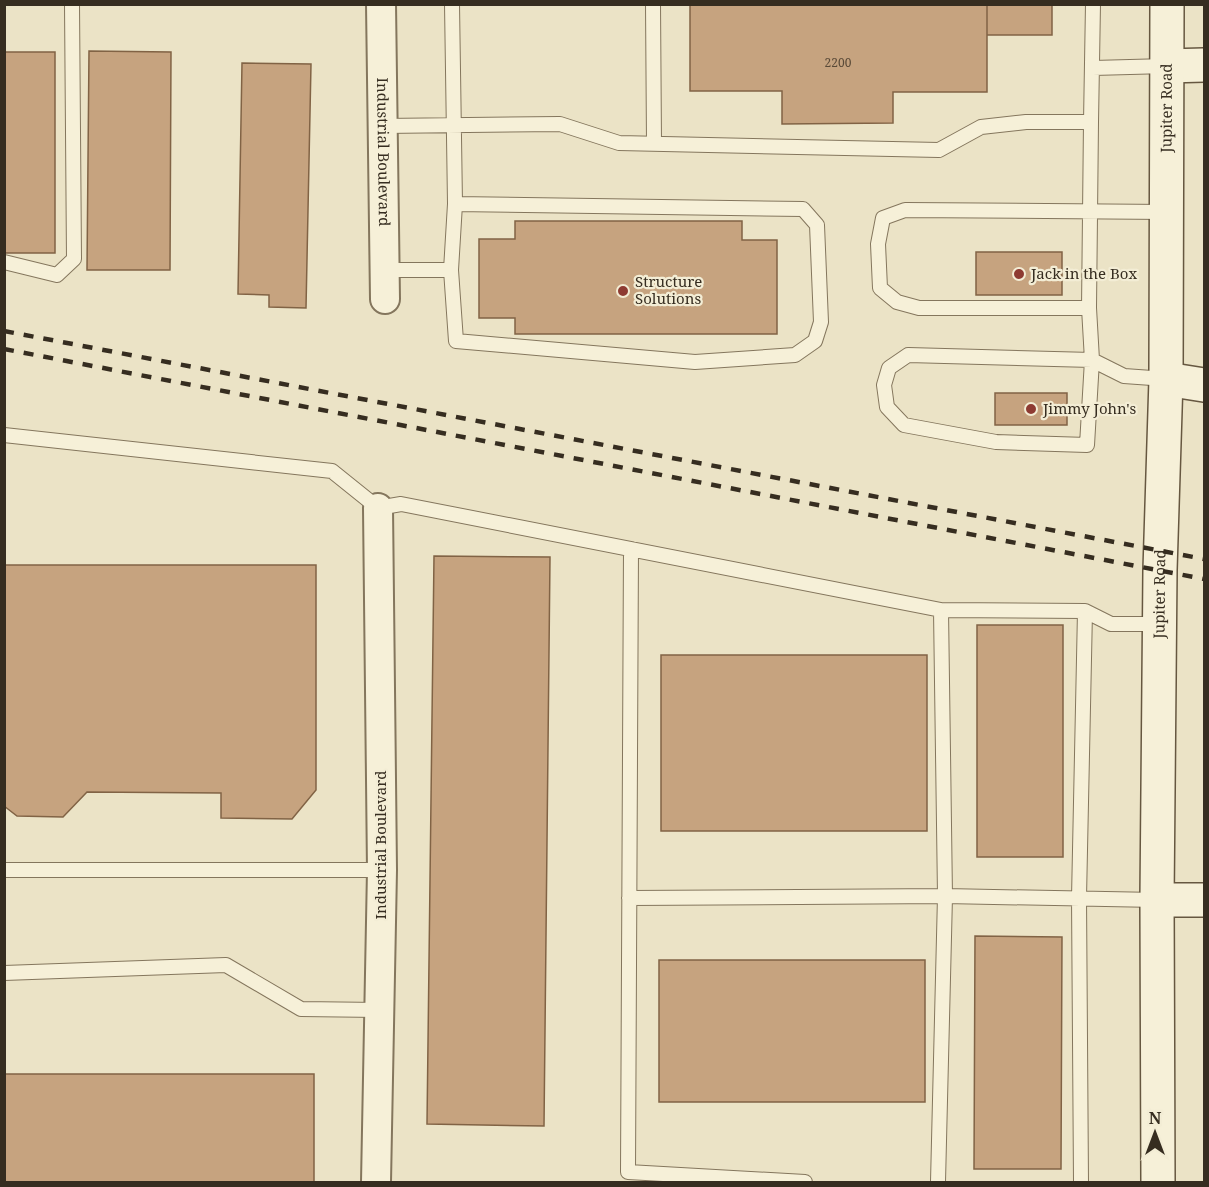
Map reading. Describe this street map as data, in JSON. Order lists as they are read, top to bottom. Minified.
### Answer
{"streets":{"main road":["Jupiter Road"],"street":["Industrial Boulevard"]},"places":["Jack in the Box","Structure Solutions","Jimmy John's"],"house_numbers":["2200"],"north":"top"}
